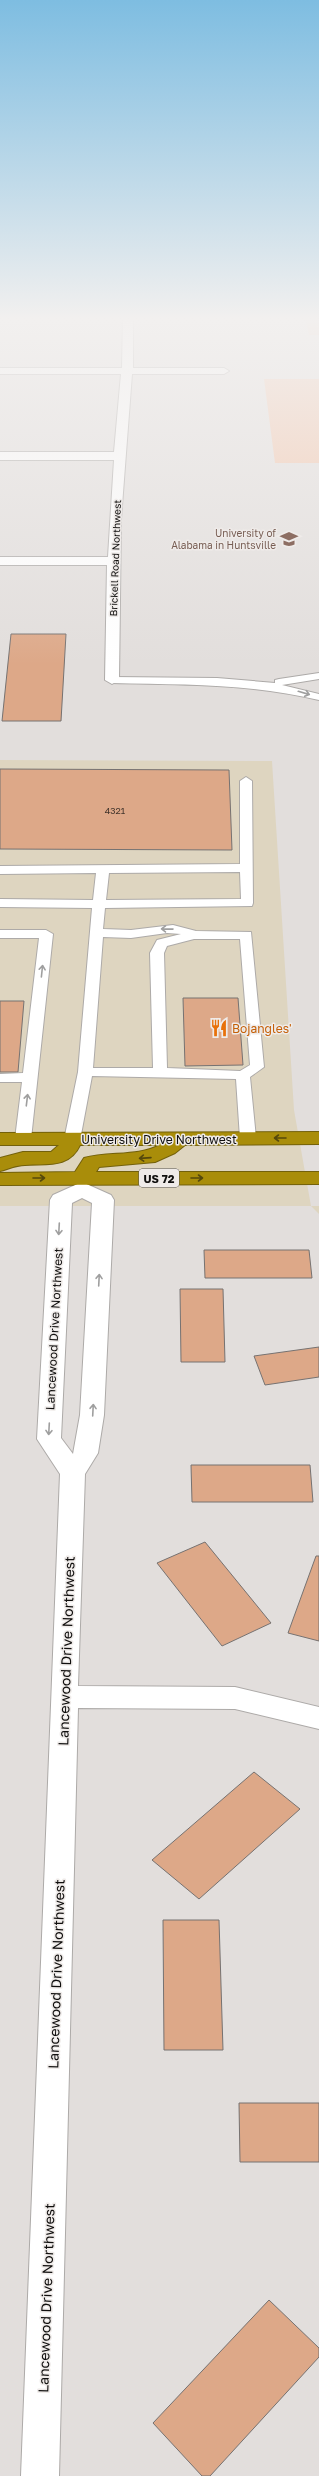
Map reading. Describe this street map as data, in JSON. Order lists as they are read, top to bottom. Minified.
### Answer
{"streets":{"highway":["University Drive Northwest","US 72"],"street":["Brickell Road Northwest","Lancewood Drive Northwest"]},"crossings":[["US 72","Lancewood Drive Northwest"]],"places":{"school or university":["University of Alabama in Huntsville"],"restaurant":["Bojangles'"]},"house_numbers":["4321"]}
